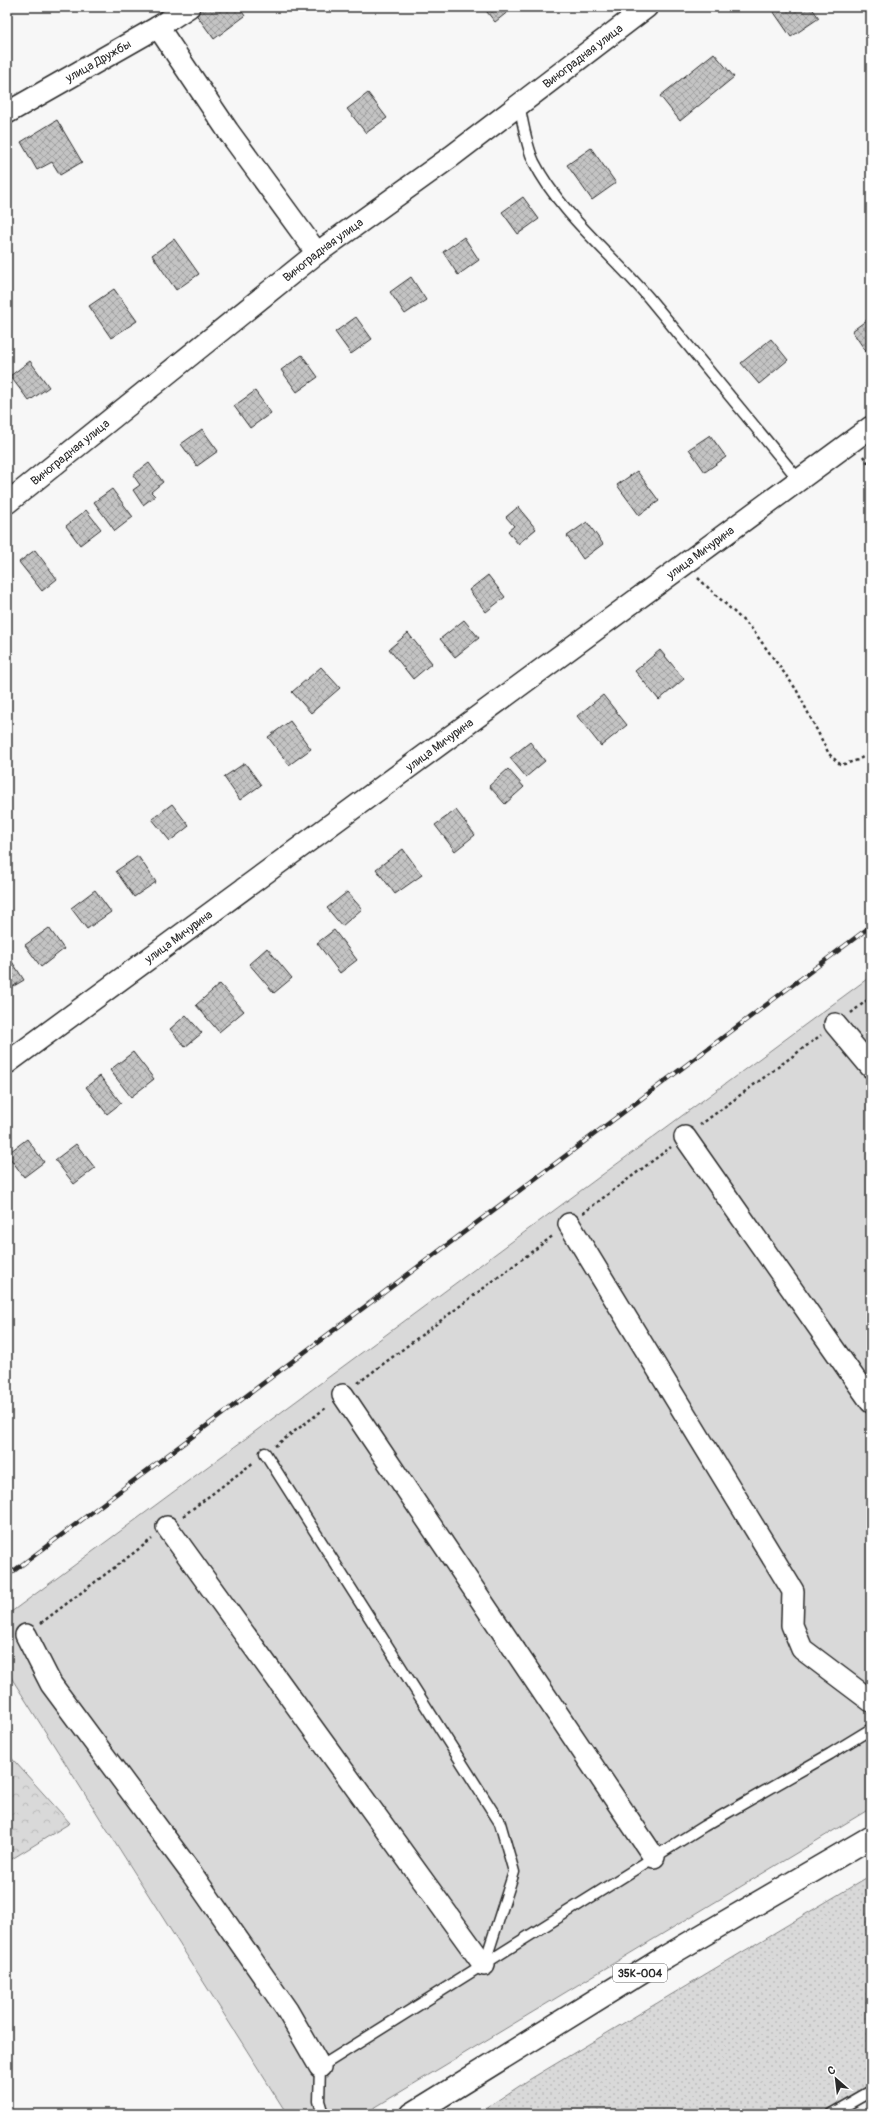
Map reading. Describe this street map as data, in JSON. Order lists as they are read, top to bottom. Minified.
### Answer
{"streets":{"main road":["35К-004"],"street":["Виноградная улица","улица Дружбы","улица Мичурина"]},"north":"top left"}
